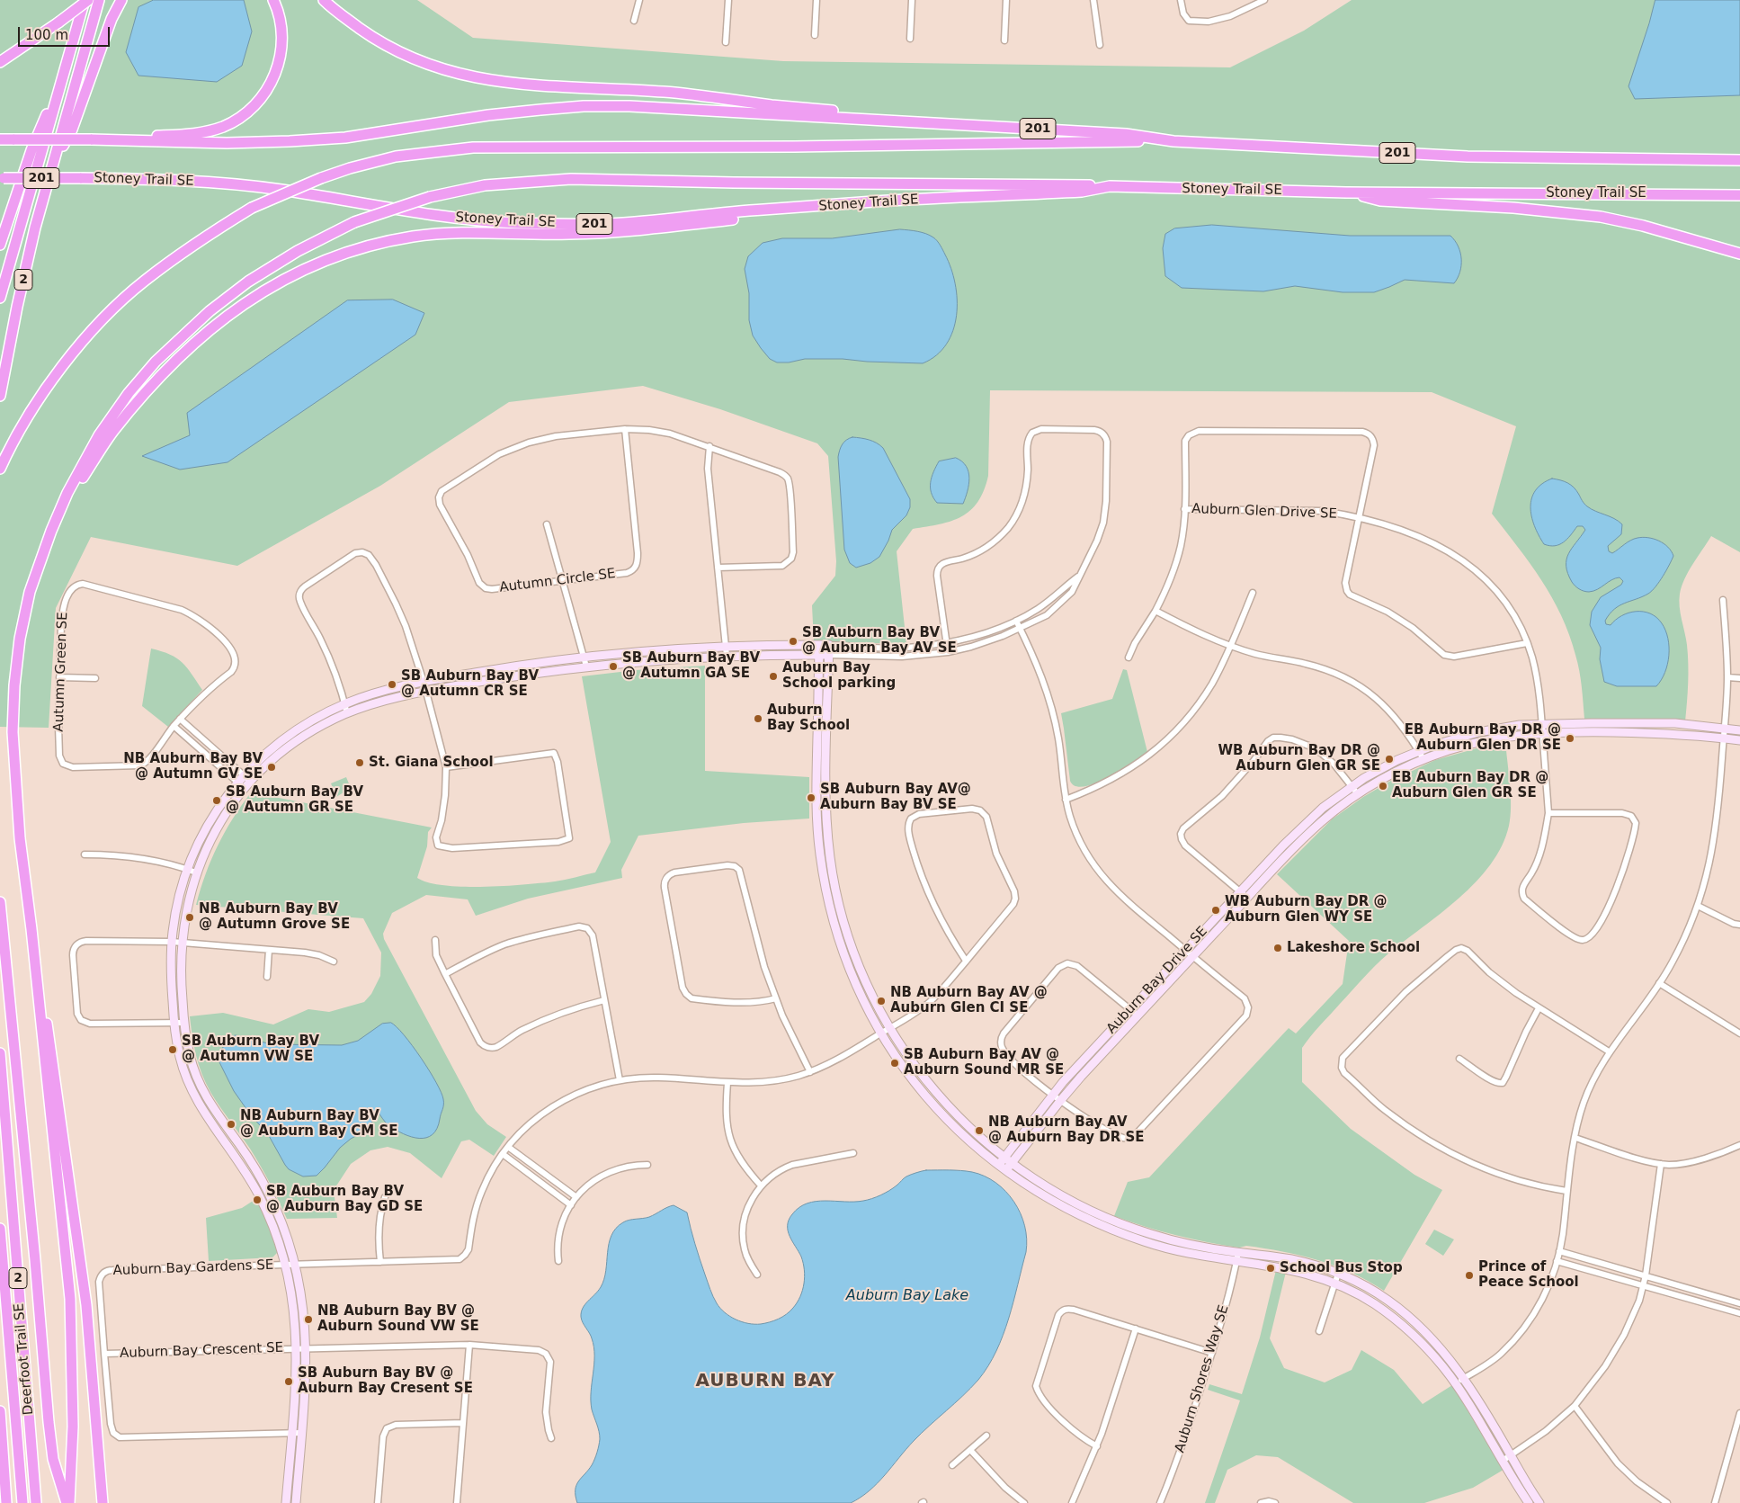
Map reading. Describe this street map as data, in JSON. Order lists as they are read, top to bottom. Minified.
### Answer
{"streets":{"highway":["201","Stoney Trail SE","2","Deerfoot Trail SE"],"street":["Auburn Glen Drive SE","Autumn Circle SE","Autumn Green SE","Auburn Bay Drive SE","Auburn Bay Gardens SE","Auburn Bay Crescent SE","Auburn Shores Way SE"]},"crossings":[["Auburn Glen Drive SE","Auburn Bay Drive SE"],["Auburn Bay Gardens SE","Auburn Bay Crescent SE"]],"districts":["AUBURN BAY"],"water":["Auburn Bay Lake"],"places":["SB Auburn Bay BV @ Auburn Bay AV SE","SB Auburn Bay BV @ Autumn GA SE","Auburn Bay School parking","SB Auburn Bay BV @ Autumn CR SE","Auburn Bay School","EB Auburn Bay DR @ Auburn Glen DR SE","WB Auburn Bay DR @ Auburn Glen GR SE","St. Giana School","NB Auburn Bay BV @ Autumn GV SE","EB Auburn Bay DR @ Auburn Glen GR SE","SB Auburn Bay AV@ Auburn Bay BV SE","SB Auburn Bay BV @ Autumn GR SE","WB Auburn Bay DR @ Auburn Glen WY SE","NB Auburn Bay BV @ Autumn Grove SE","Lakeshore School","NB Auburn Bay AV @ Auburn Glen CI SE","SB Auburn Bay BV @ Autumn VW SE","SB Auburn Bay AV @ Auburn Sound MR SE","NB Auburn Bay BV @ Auburn Bay CM SE","NB Auburn Bay AV @ Auburn Bay DR SE","SB Auburn Bay BV @ Auburn Bay GD SE","School Bus Stop","Prince of Peace School","NB Auburn Bay BV @ Auburn Sound VW SE","SB Auburn Bay BV @ Auburn Bay Cresent SE"],"scale_bar":"100 m"}
